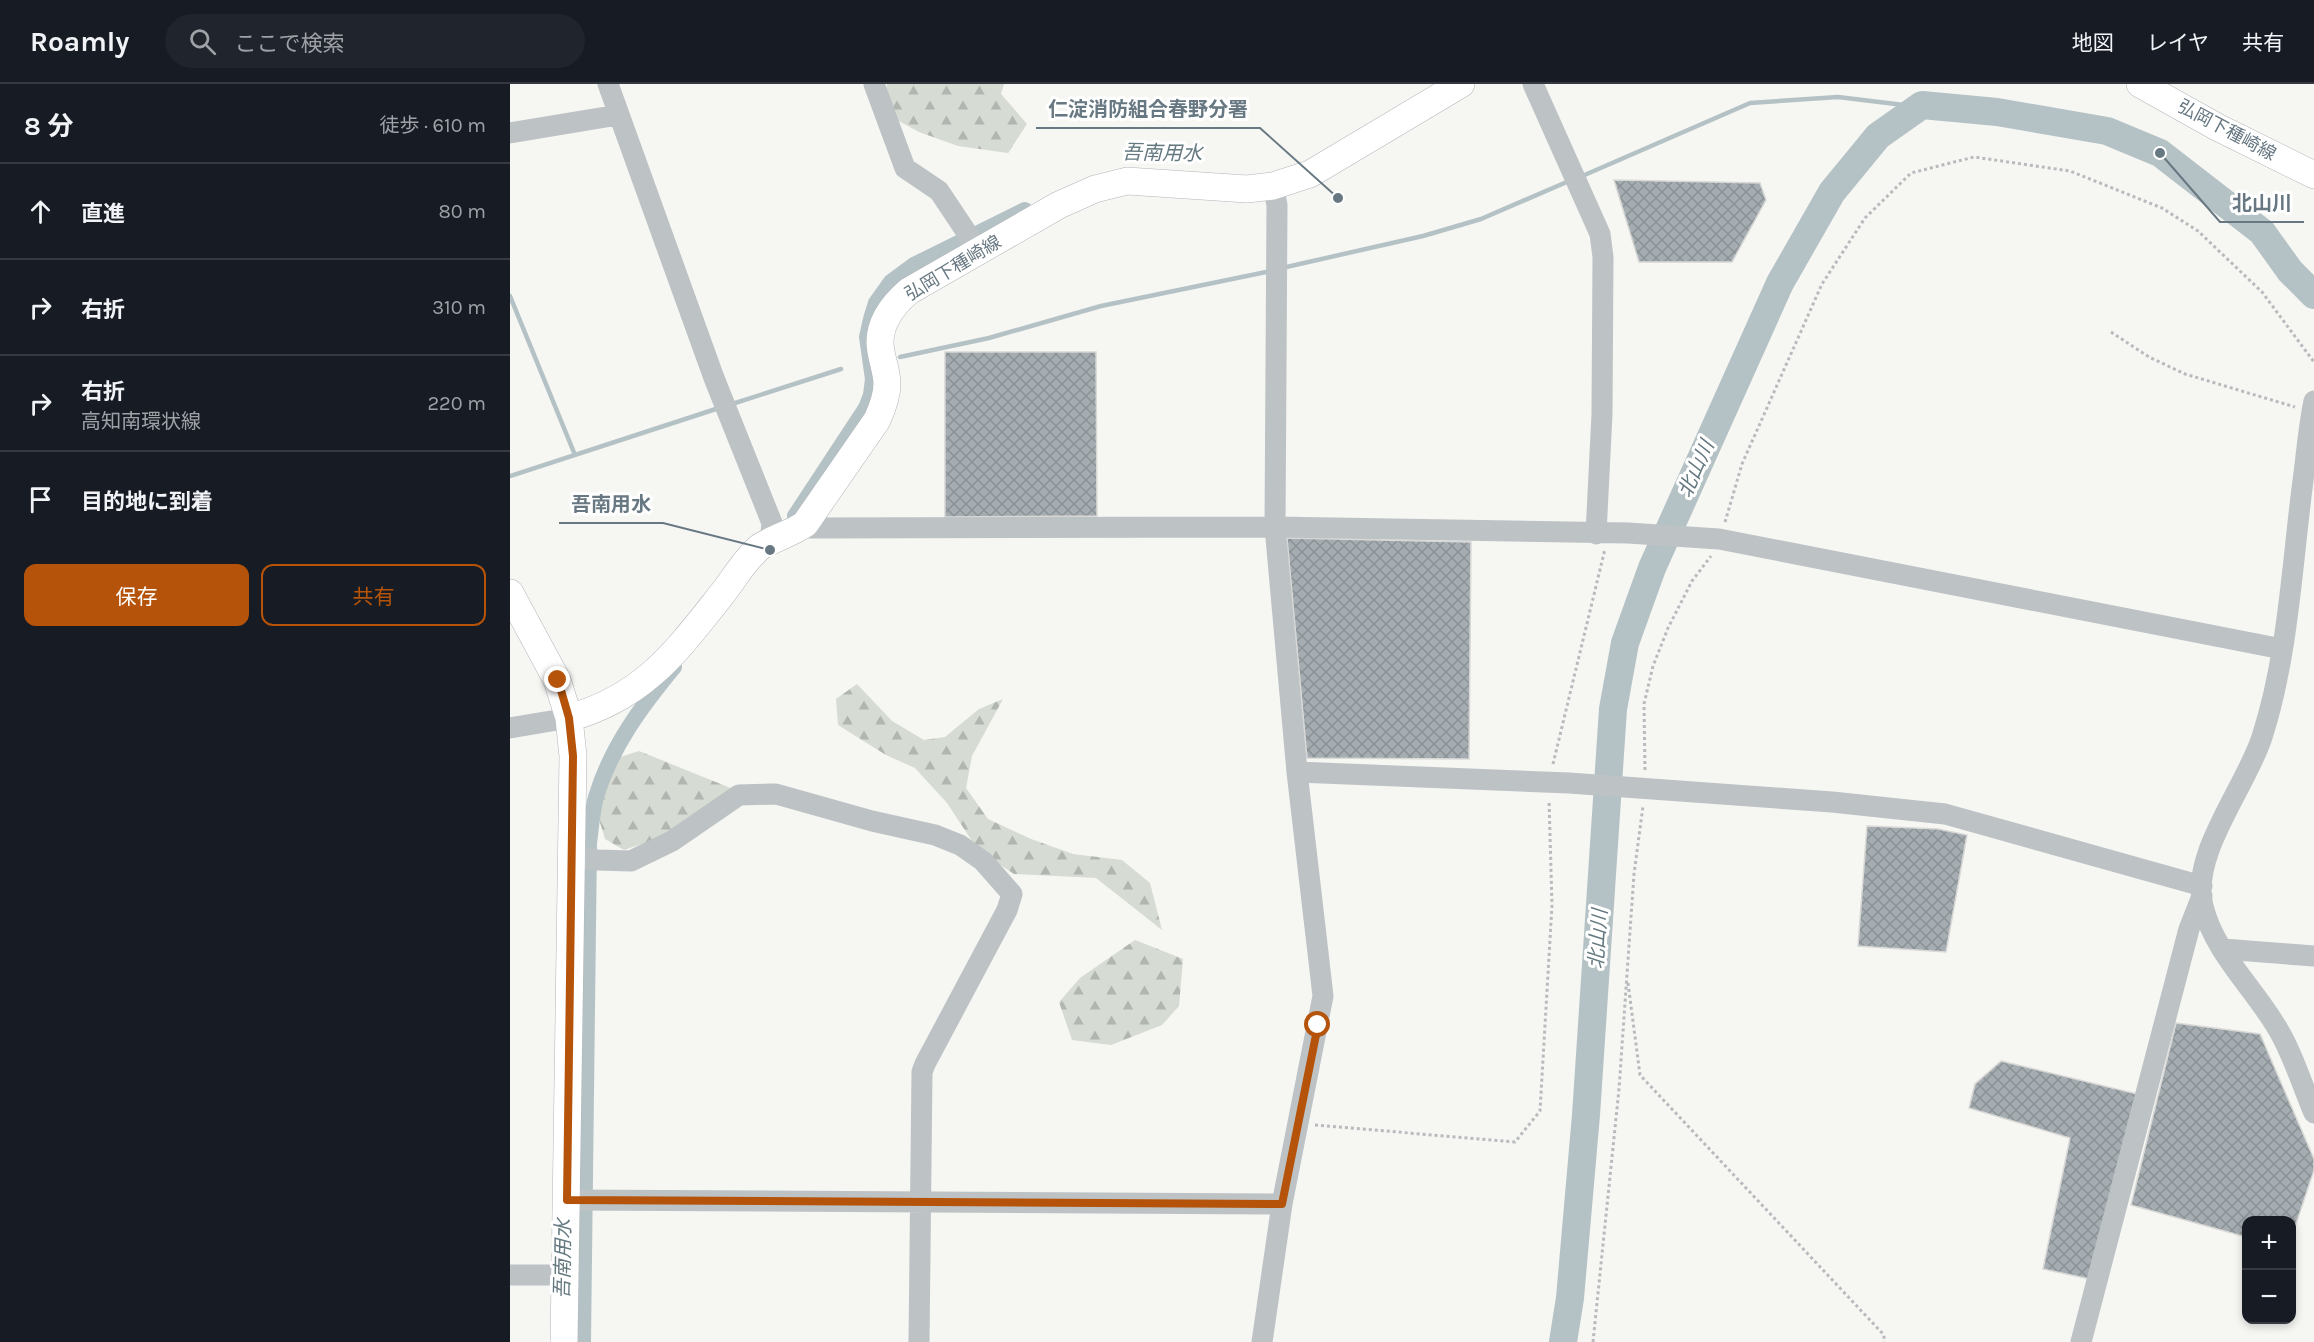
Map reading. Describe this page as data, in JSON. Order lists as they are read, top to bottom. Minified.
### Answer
{"streets":{"main road":["弘岡下種崎線"]},"water":["吾南用水","北山川"],"places":["北山川","仁淀消防組合春野分署","吾南用水"],"page":{"header":"Roamly","search":"ここで検索","nav":["地図","レイヤ","共有"],"heading":["8 分","徒歩 · 610 m"],"list":[["直進","80 m"],["右折","310 m"],["右折","高知南環状線","220 m"],"目的地に到着"],"buttons":["保存","共有"],"map_buttons":["+","−"]}}
